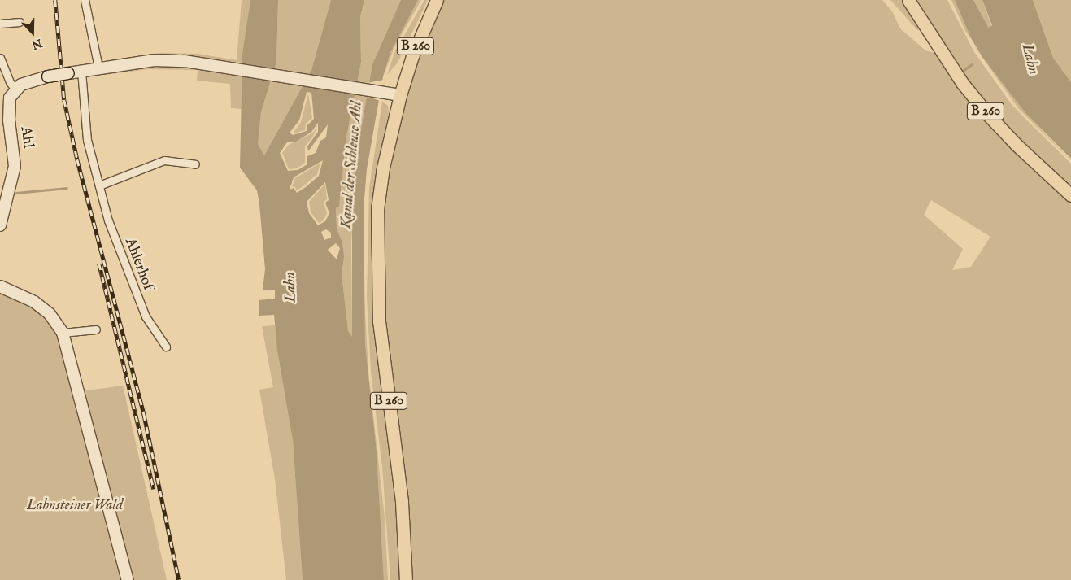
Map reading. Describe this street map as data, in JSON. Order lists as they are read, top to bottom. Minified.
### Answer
{"streets":{"main road":["B 260"],"street":["Ahl","Ahlerhof"]},"water":["Lahn","Kanal der Schleuse Ahl"],"parks":["Lahnsteiner Wald"],"north":"bottom"}
